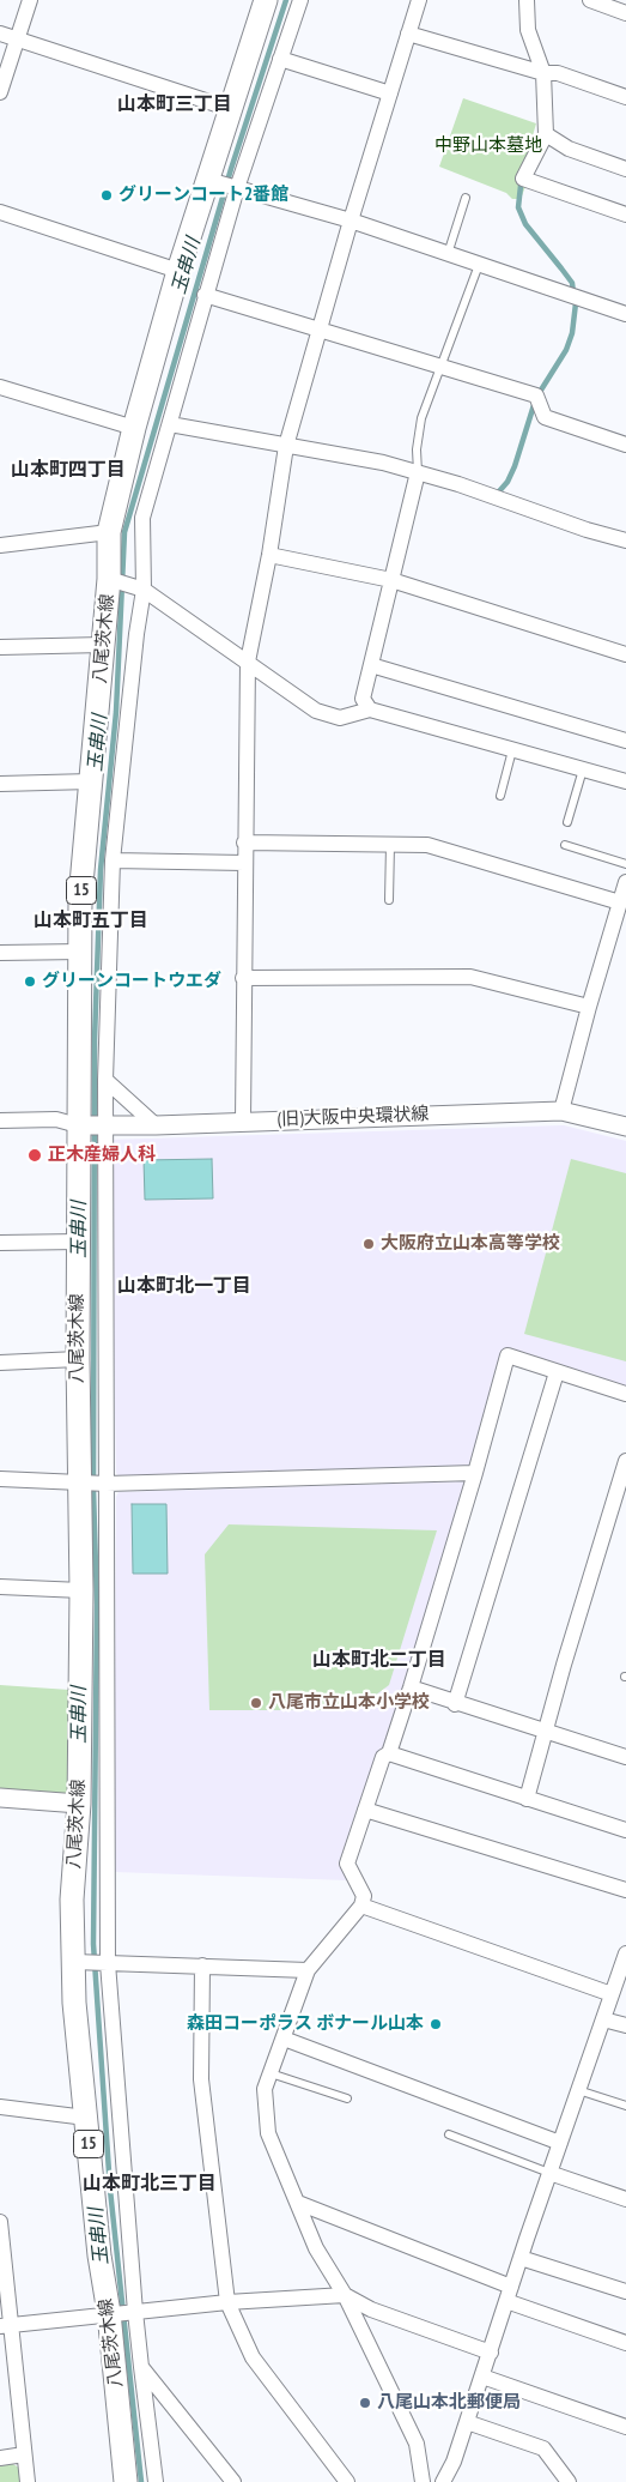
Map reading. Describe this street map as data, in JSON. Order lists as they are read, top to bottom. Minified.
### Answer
{"streets":{"main road":["八尾茨木線","15"],"street":["(旧)大阪中央環状線"]},"crossings":[["八尾茨木線","(旧)大阪中央環状線"]],"districts":["山本町三丁目","山本町四丁目","山本町五丁目","山本町北一丁目","山本町北二丁目","山本町北三丁目"],"water":["玉串川"],"parks":["中野山本墓地"],"places":["グリーンコート2番館","グリーンコートウエダ","正木産婦人科","大阪府立山本高等学校","八尾市立山本小学校","森田コーポラス ボナール山本","八尾山本北郵便局"]}
